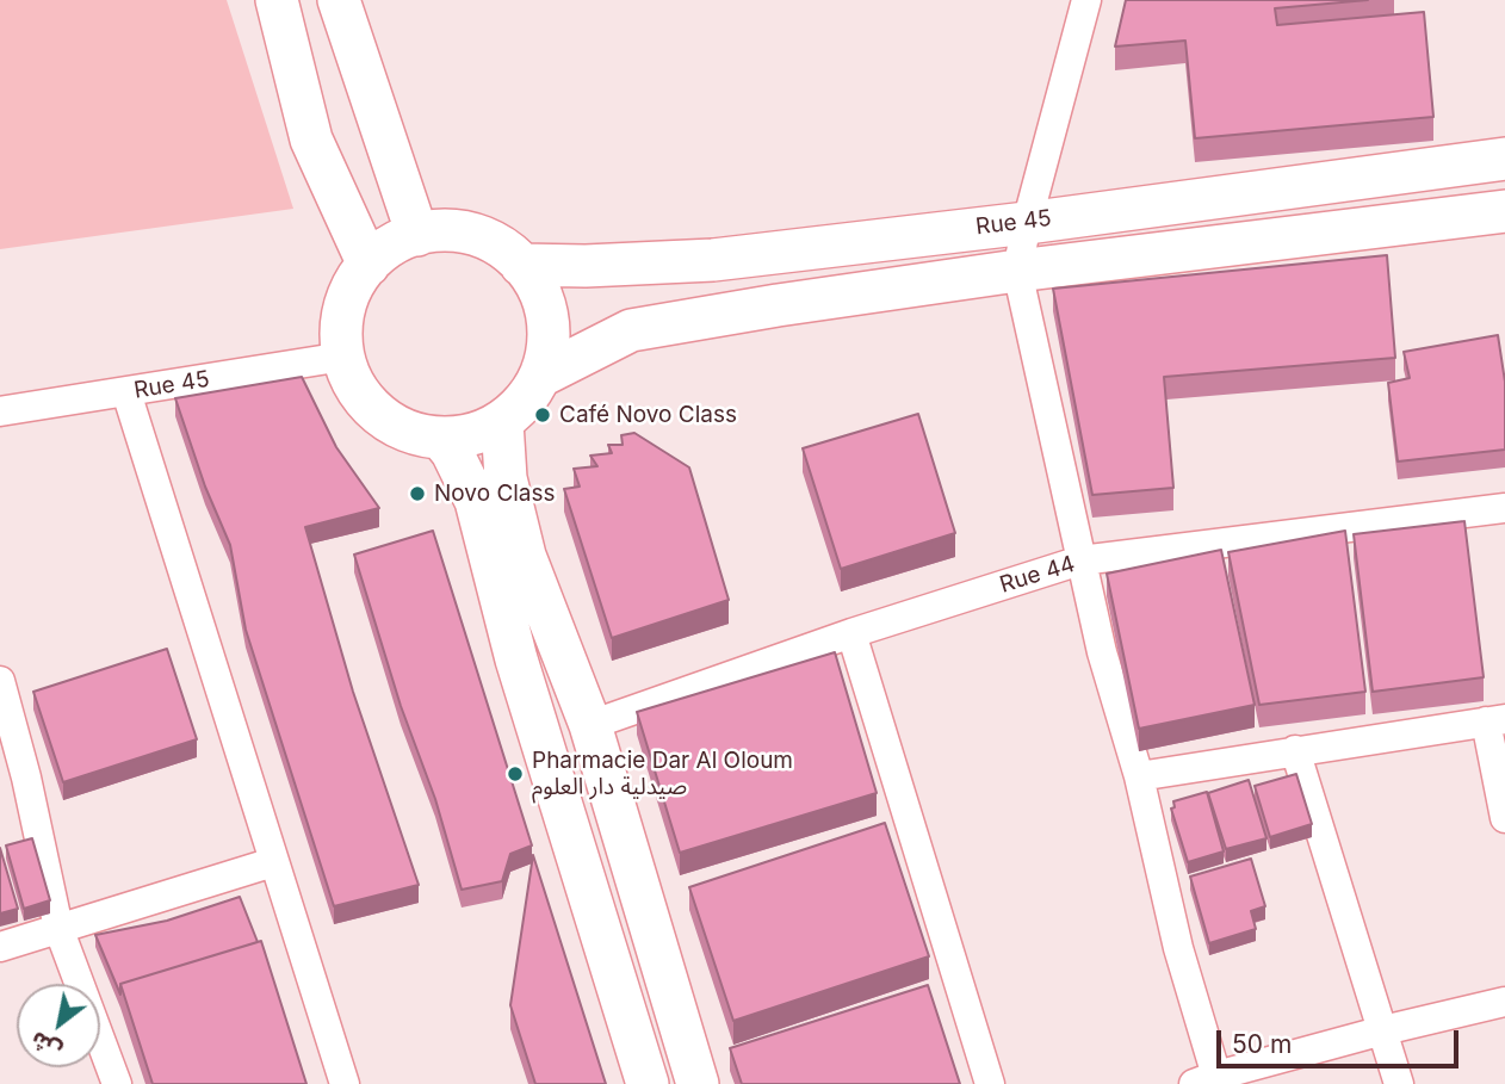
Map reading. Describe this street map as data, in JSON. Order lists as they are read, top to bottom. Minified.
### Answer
{"streets":{"street":["Rue 45","Rue 44"]},"places":["Café Novo Class","Novo Class","Pharmacie Dar Al Oloum صيدلية دار العلوم"],"scale_bar":"50 m","north":"bottom left"}
